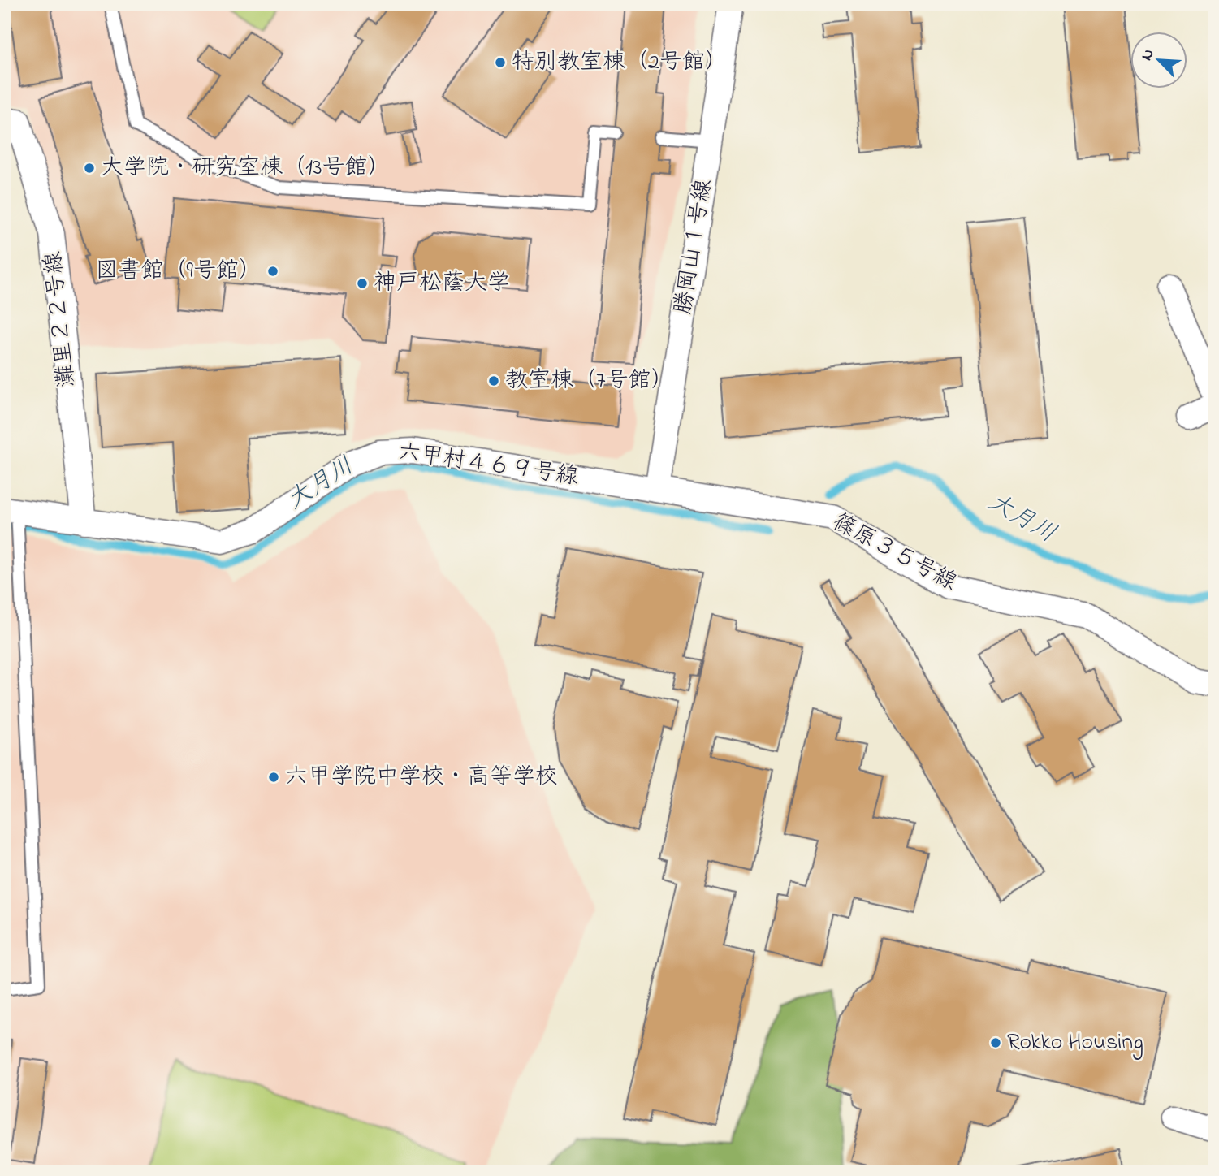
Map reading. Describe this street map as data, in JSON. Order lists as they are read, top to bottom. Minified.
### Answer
{"streets":{"street":["勝岡山１号線","灘里２２号線","六甲村４６９号線","篠原３５号線"]},"crossings":[["勝岡山１号線","六甲村４６９号線"],["勝岡山１号線","篠原３５号線"],["灘里２２号線","六甲村４６９号線"],["六甲村４６９号線","篠原３５号線"]],"water":["大月川"],"places":["特別教室棟（2号館）","大学院・研究室棟（13号館）","図書館（9号館）","神戸松蔭大学","教室棟（7号館）","六甲学院中学校・高等学校","Rokko Housing"],"north":"top left"}
